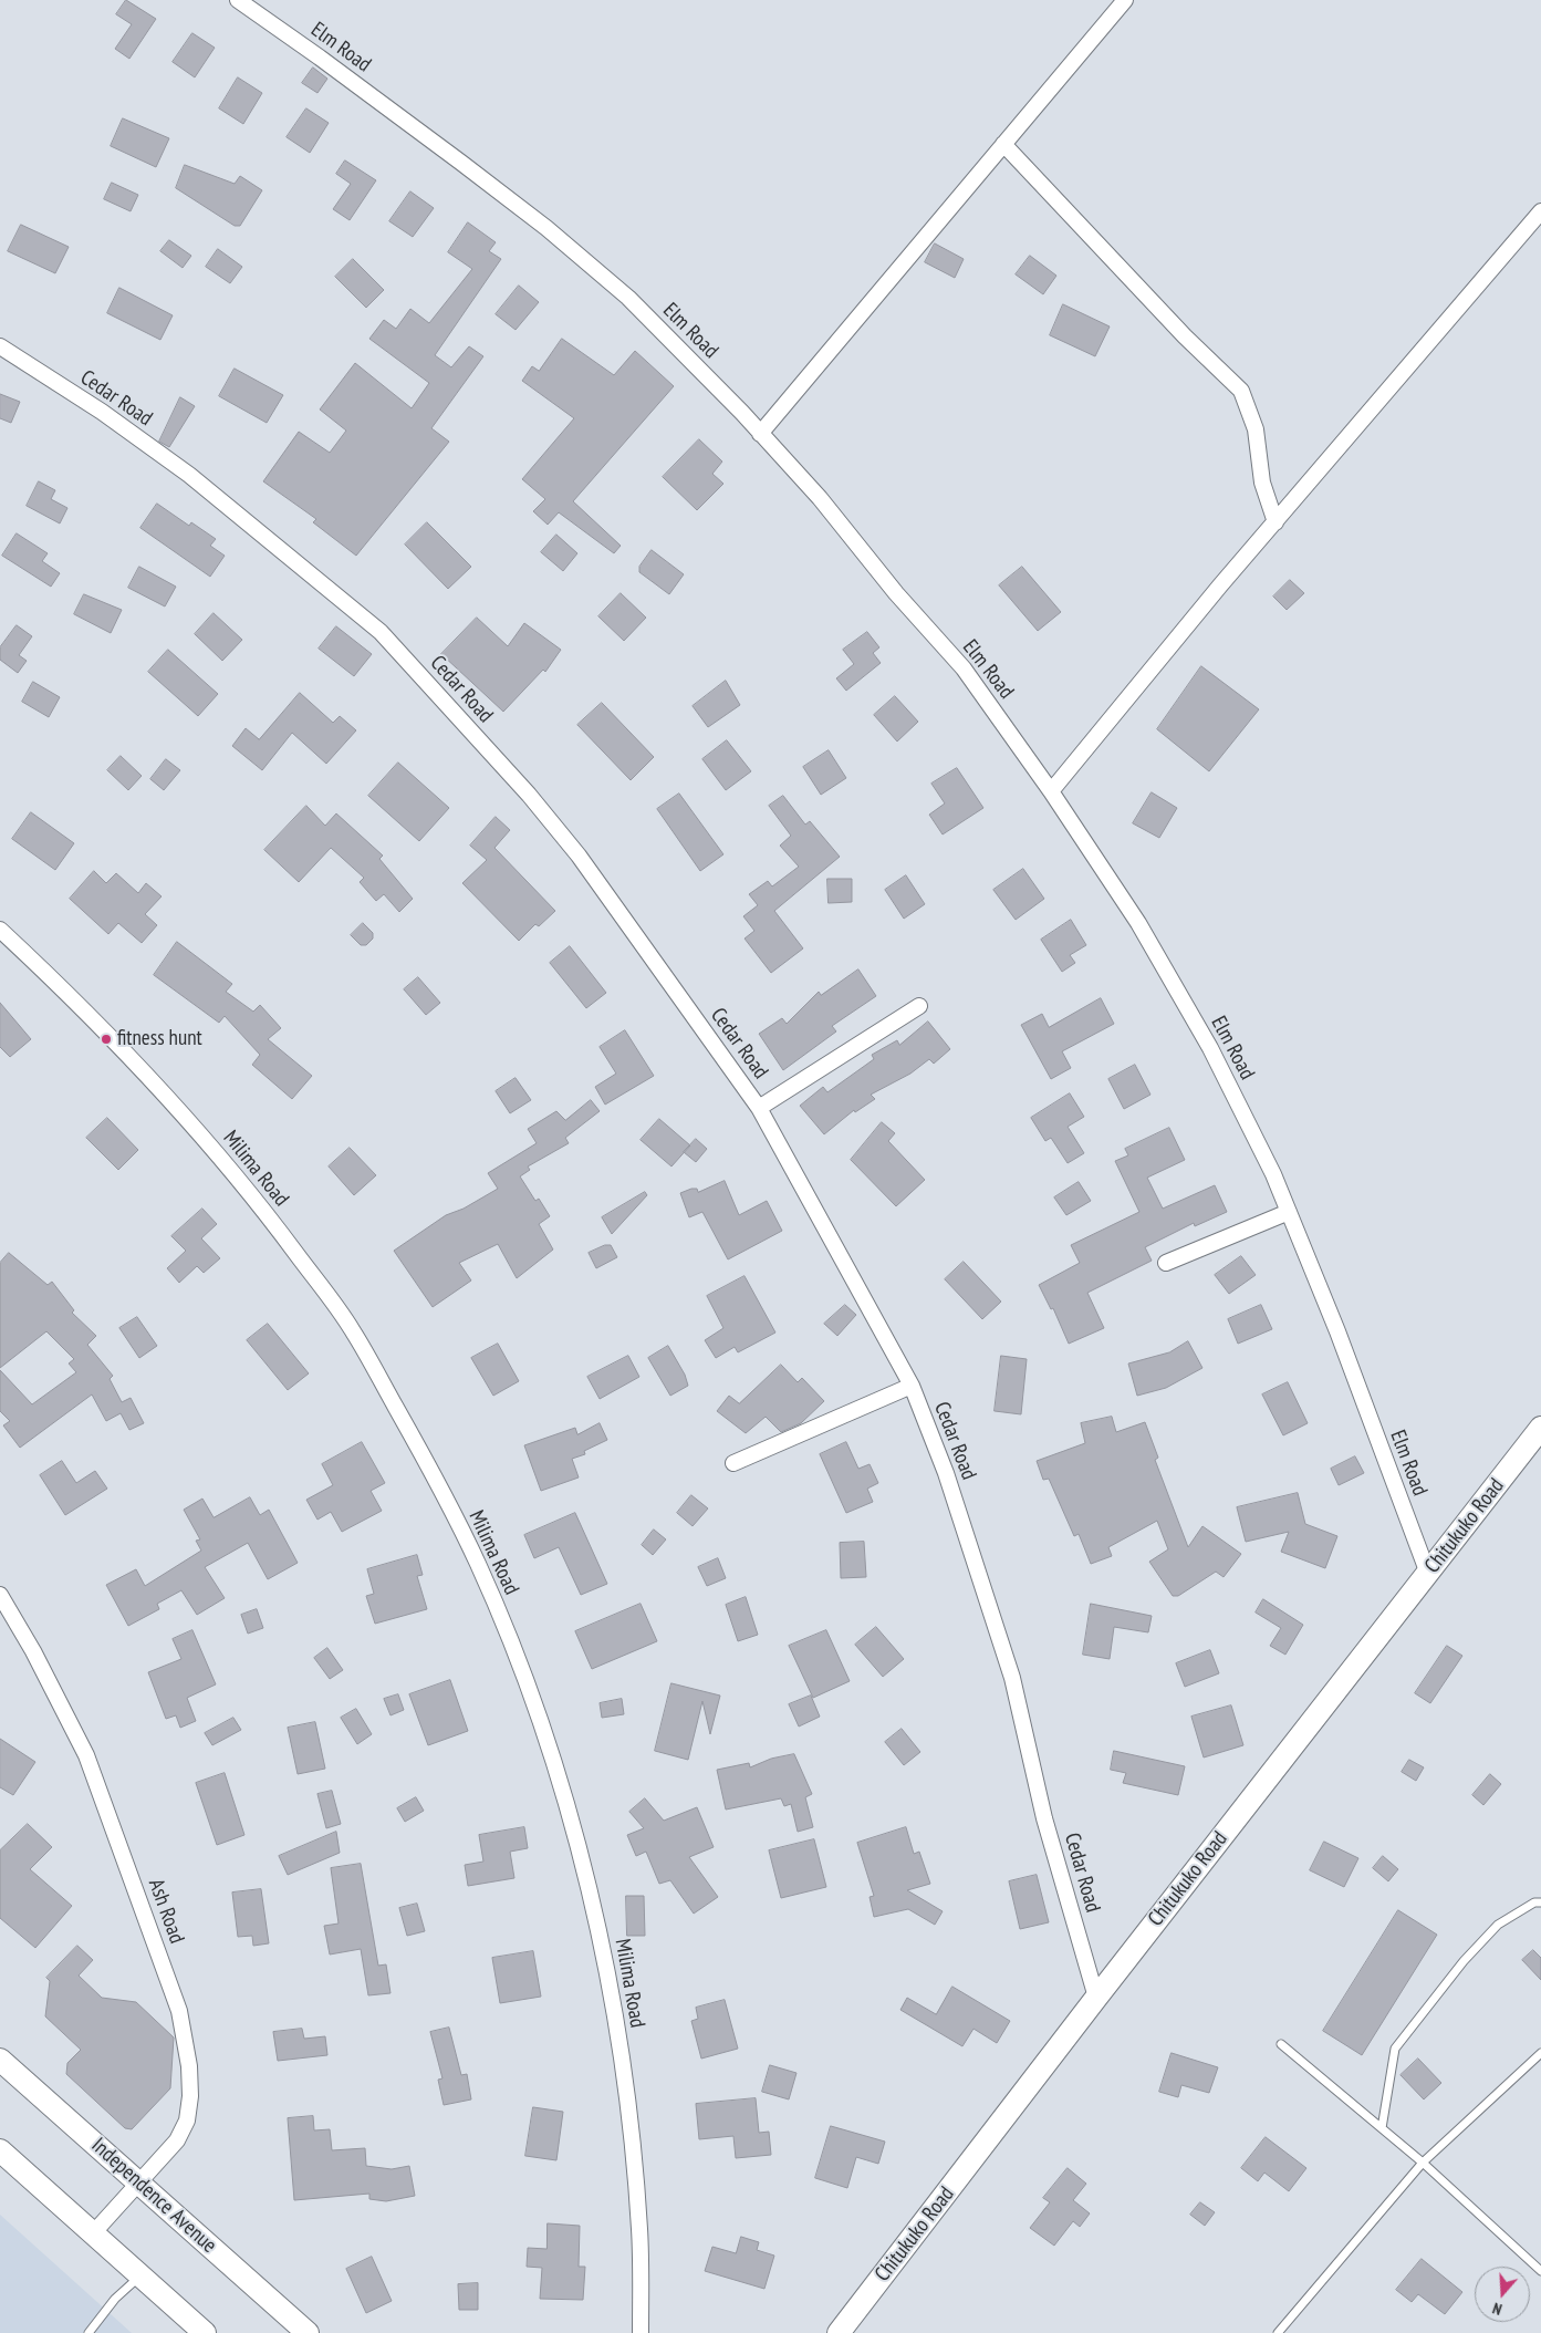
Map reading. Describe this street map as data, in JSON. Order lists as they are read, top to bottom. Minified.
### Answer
{"streets":{"street":["Elm Road","Cedar Road","Milima Road","Chitukuko Road","Ash Road","Independence Avenue"]},"crossings":[["Elm Road","Chitukuko Road"],["Cedar Road","Chitukuko Road"],["Ash Road","Independence Avenue"]],"places":["fitness hunt"],"north":"bottom"}
